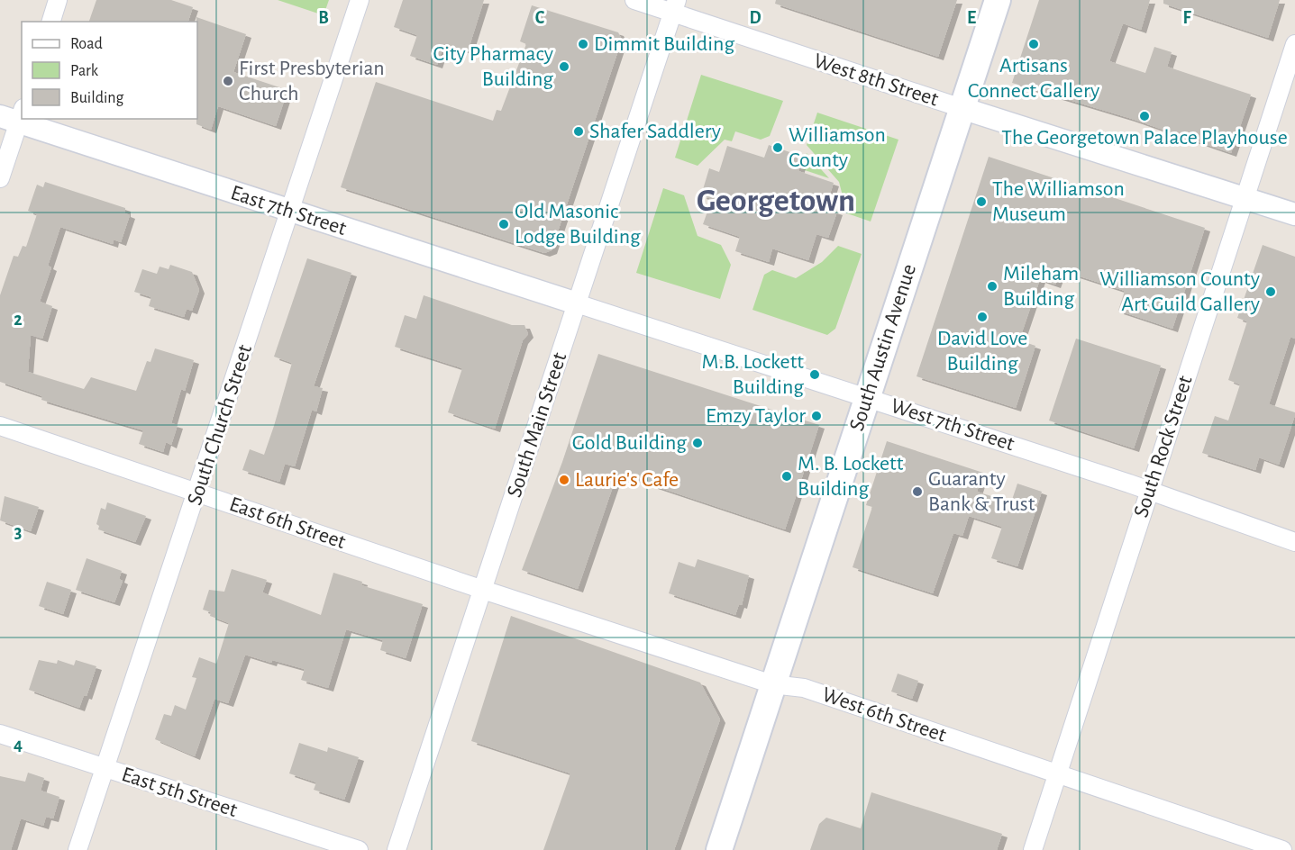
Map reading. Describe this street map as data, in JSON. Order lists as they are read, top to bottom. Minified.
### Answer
{"streets":{"main road":["South Austin Avenue"],"street":["West 8th Street","East 7th Street","South Church Street","South Main Street","West 7th Street","South Rock Street","East 6th Street","West 6th Street","East 5th Street"]},"crossings":[["West 8th Street","South Austin Avenue"],["West 8th Street","South Main Street"],["West 8th Street","South Rock Street"],["East 7th Street","South Church Street"],["East 7th Street","South Main Street"],["East 7th Street","West 7th Street"],["South Austin Avenue","West 7th Street"],["South Austin Avenue","West 6th Street"],["South Church Street","East 6th Street"],["South Church Street","East 5th Street"],["South Main Street","West 7th Street"],["South Main Street","East 6th Street"],["South Main Street","West 6th Street"],["West 7th Street","South Rock Street"],["South Rock Street","West 6th Street"],["East 6th Street","West 6th Street"]],"districts":["Georgetown"],"places":["Dimmit Building","Artisans Connect Gallery","City Pharmacy Building","First Presbyterian Church","The Georgetown Palace Playhouse","Shafer Saddlery","Williamson County","The Williamson Museum","Old Masonic Lodge Building","Mileham Building","Williamson County Art Guild Gallery","David Love Building","M.B. Lockett Building","Emzy Taylor","Gold Building","M. B. Lockett Building","Laurie's Cafe","Guaranty Bank & Trust"],"legend":["Road","Park","Building"],"grid":{"columns":["B","C","D","E","F"],"rows":["2","3","4"]}}
